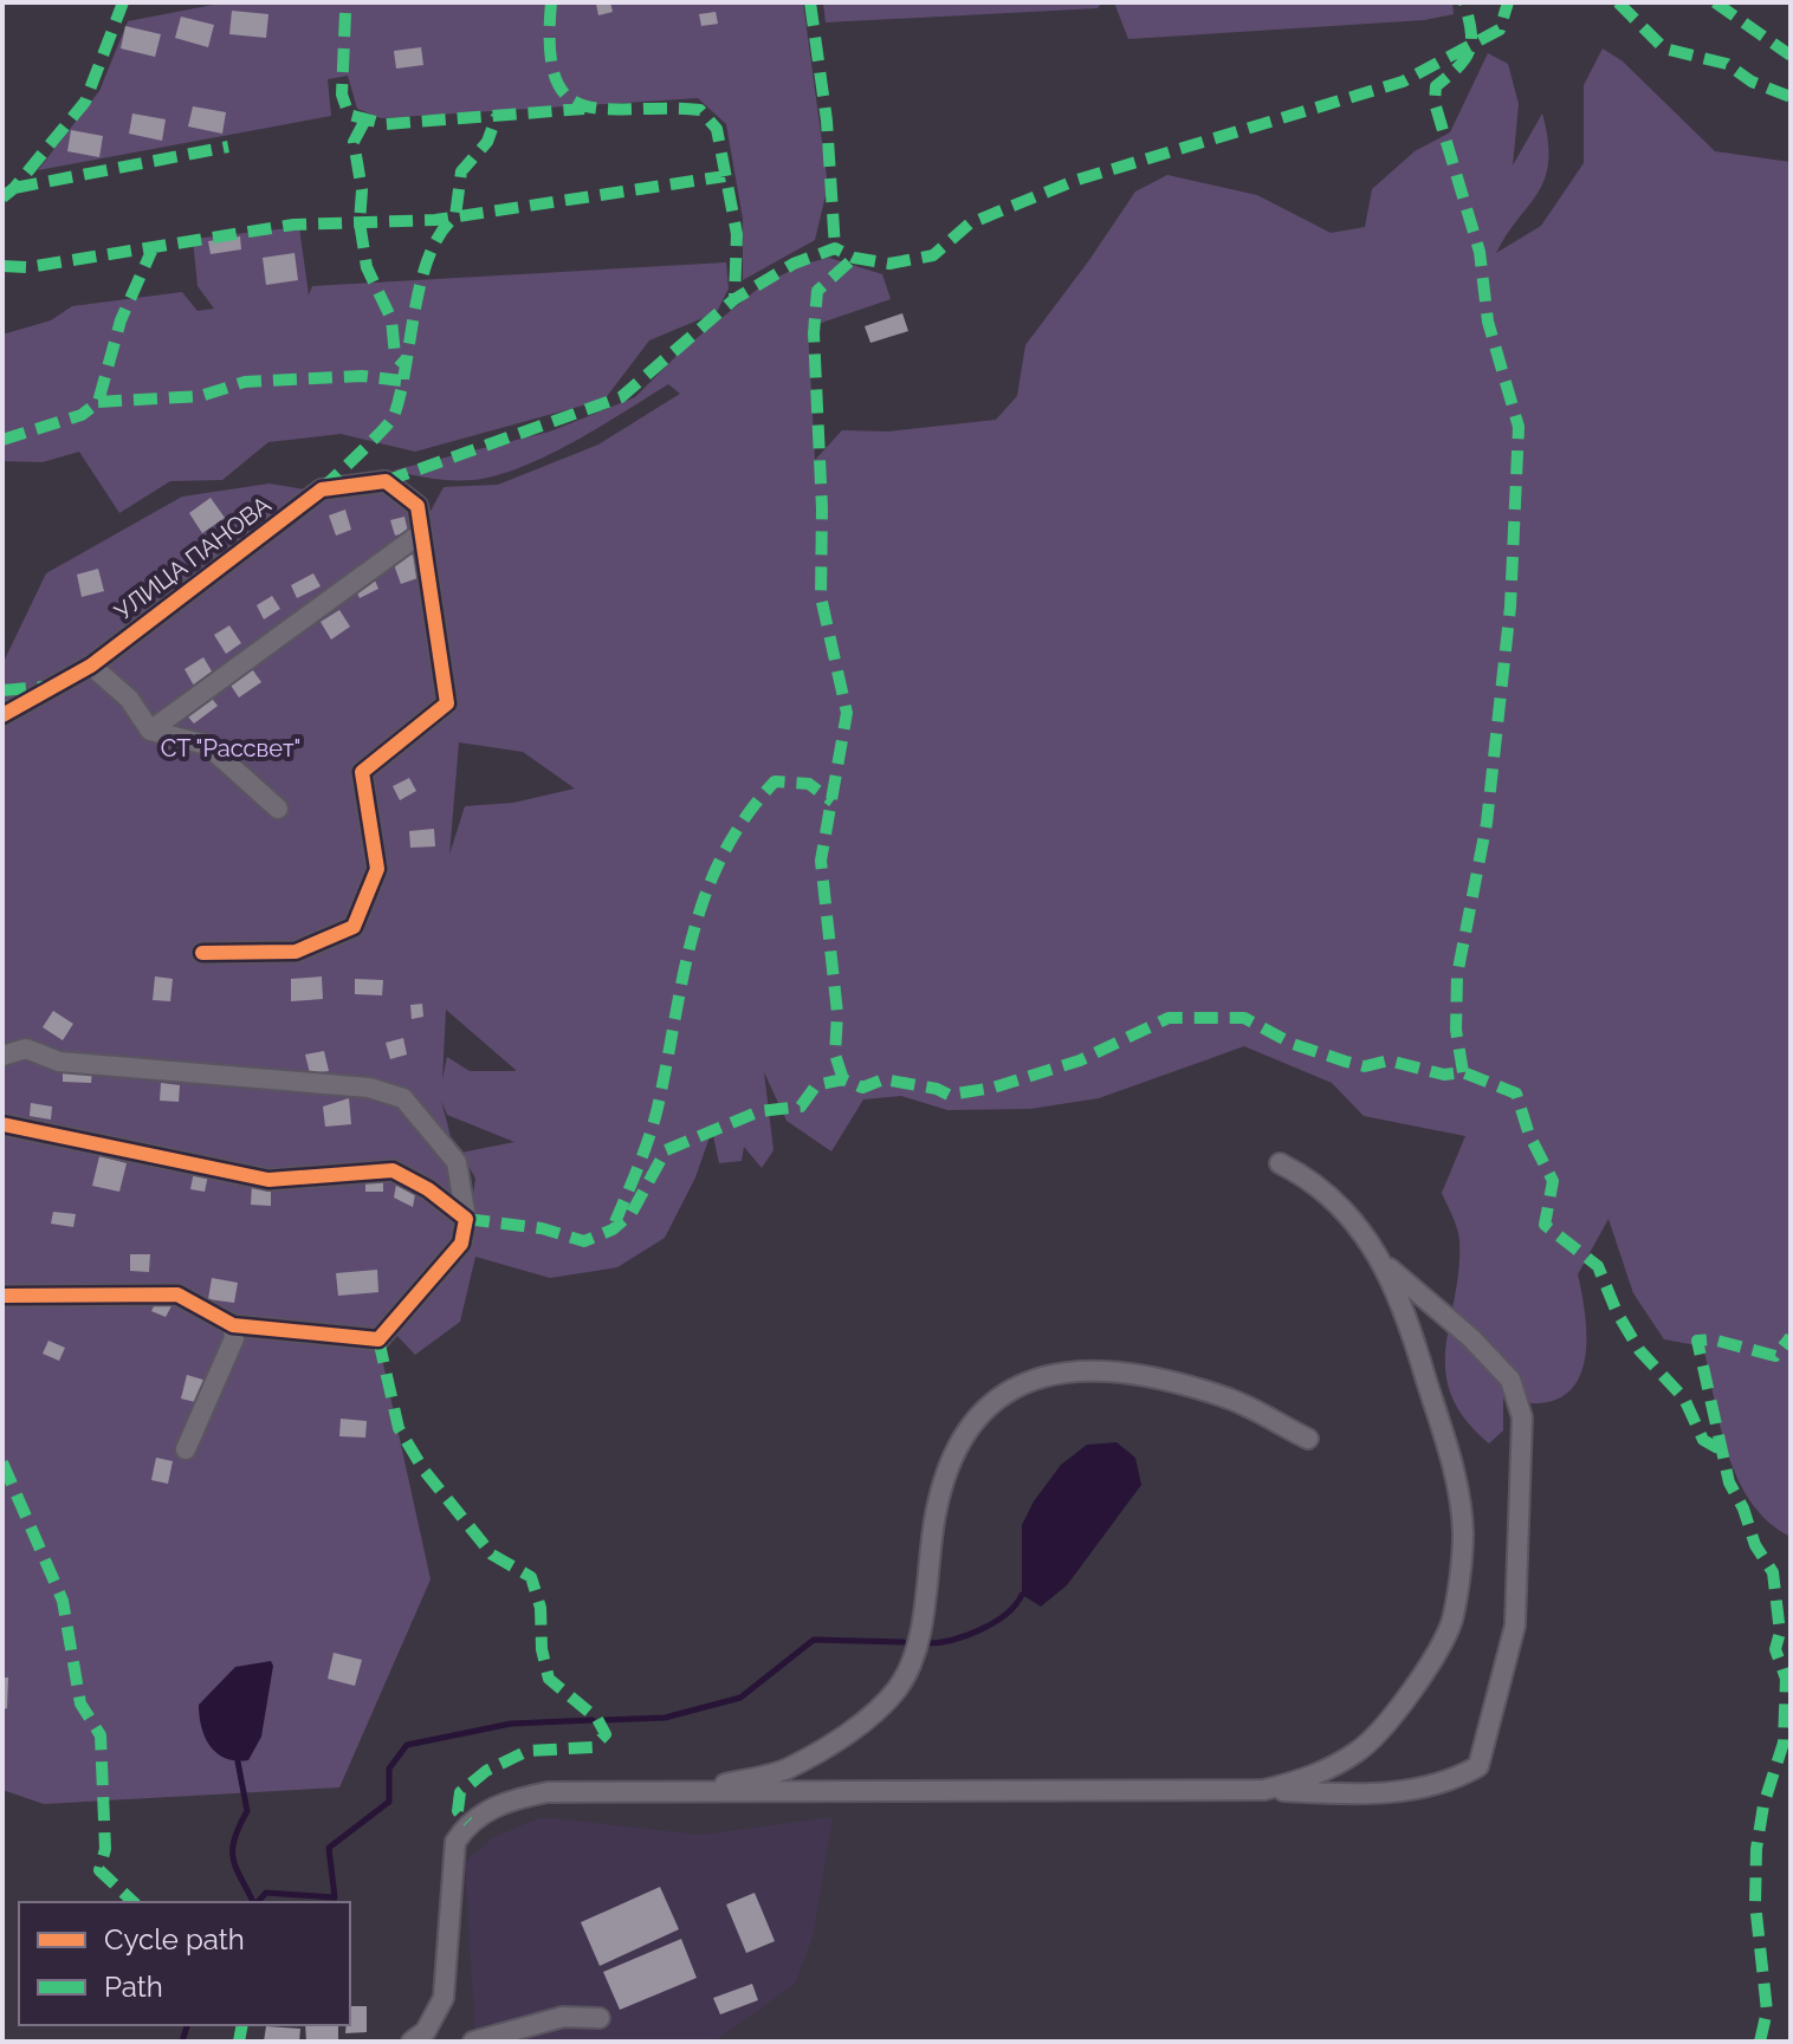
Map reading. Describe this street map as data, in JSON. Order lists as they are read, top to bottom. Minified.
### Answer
{"streets":{"street":["УЛИЦА ПАНОВА"]},"parks":["СТ \"Рассвет\""],"legend":["Cycle path","Path"]}
